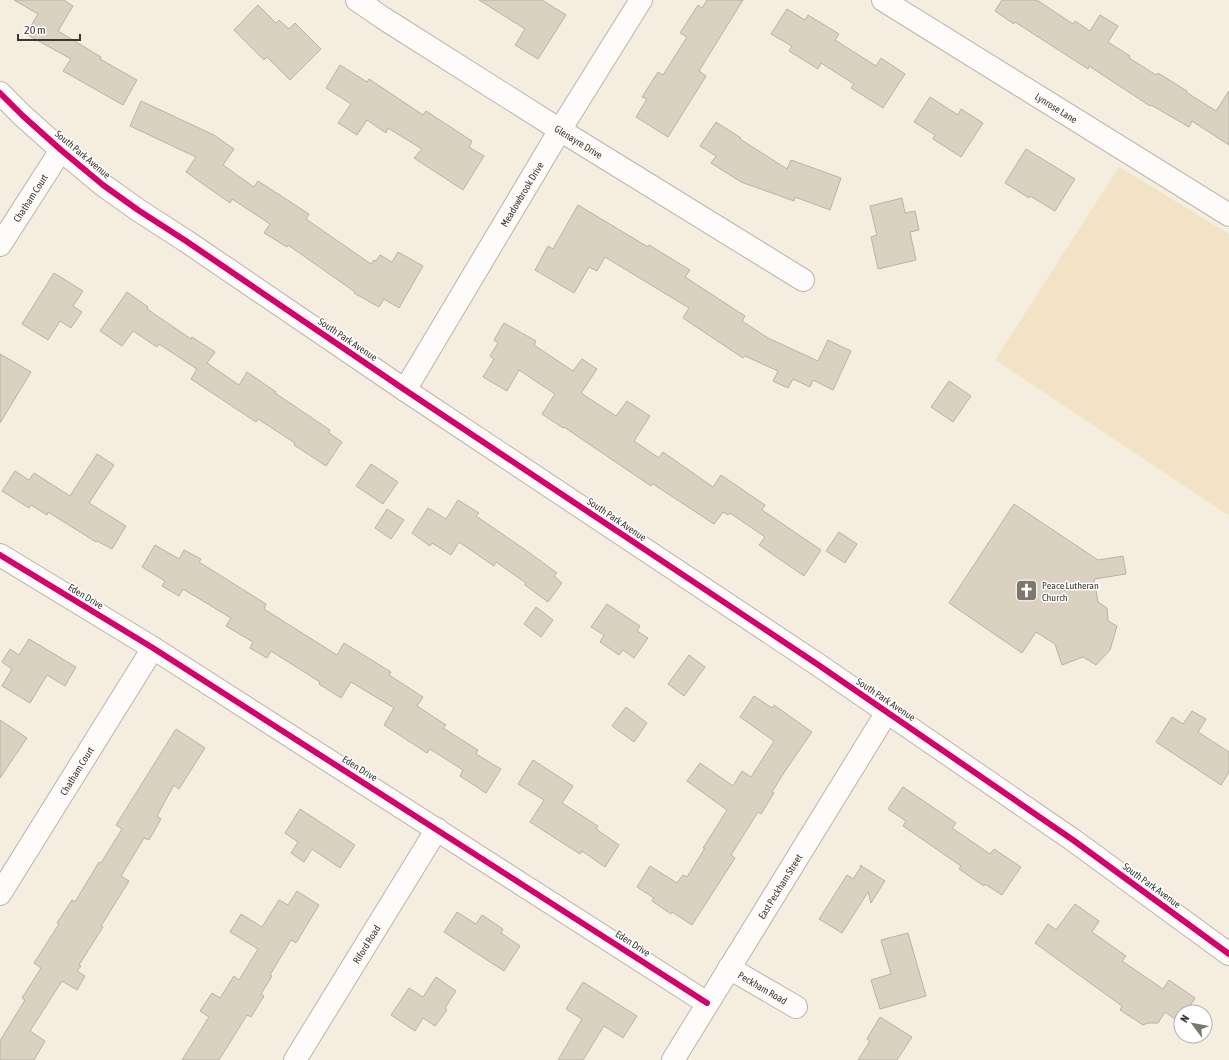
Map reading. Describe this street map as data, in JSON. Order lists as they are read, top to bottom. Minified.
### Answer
{"streets":{"street":["Lynrose Lane","Glenayre Drive","South Park Avenue","Meadowbrook Drive","Chatham Court","Eden Drive","East Peckham Street","Riford Road","Peckham Road"]},"crossings":[["Glenayre Drive","Meadowbrook Drive"],["South Park Avenue","Meadowbrook Drive"],["South Park Avenue","Chatham Court"],["South Park Avenue","East Peckham Street"],["Chatham Court","Eden Drive"],["Eden Drive","East Peckham Street"],["Eden Drive","Riford Road"],["East Peckham Street","Peckham Road"]],"places":{"church":["Peace Lutheran Church"]},"scale_bar":"20 m","north":"top left"}
